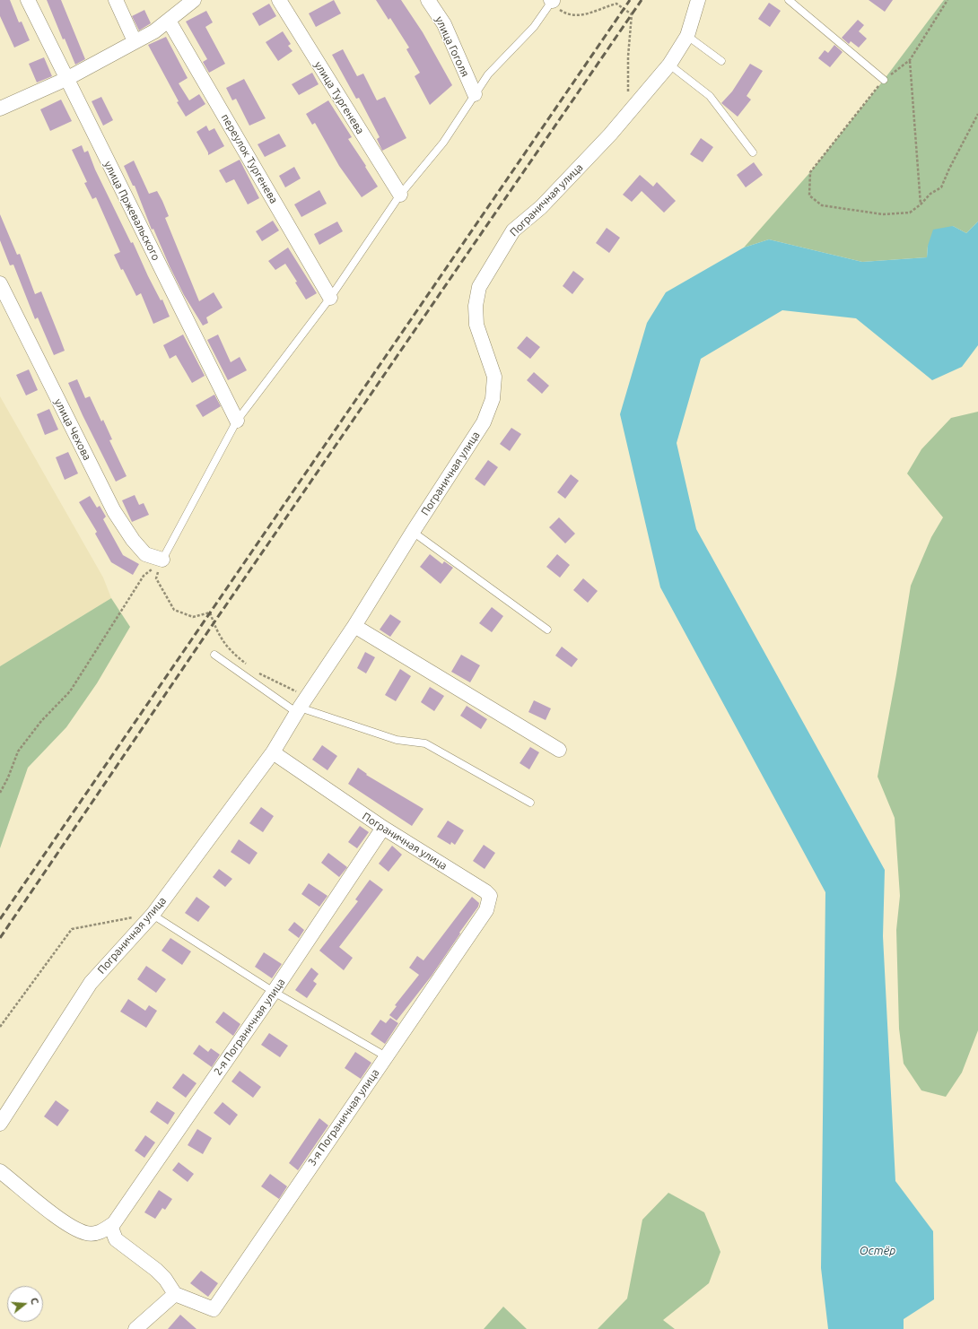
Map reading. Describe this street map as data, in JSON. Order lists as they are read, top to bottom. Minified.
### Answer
{"streets":{"street":["улица Гоголя","улица Тургенева","переулок Тургенева","Пограничная улица","улица Пржевальского","улица Чехова","2-я Пограничная улица","3-я Пограничная улица"]},"crossings":[["Пограничная улица","2-я Пограничная улица"],["Пограничная улица","3-я Пограничная улица"]],"water":["Остёр"],"north":"right"}
